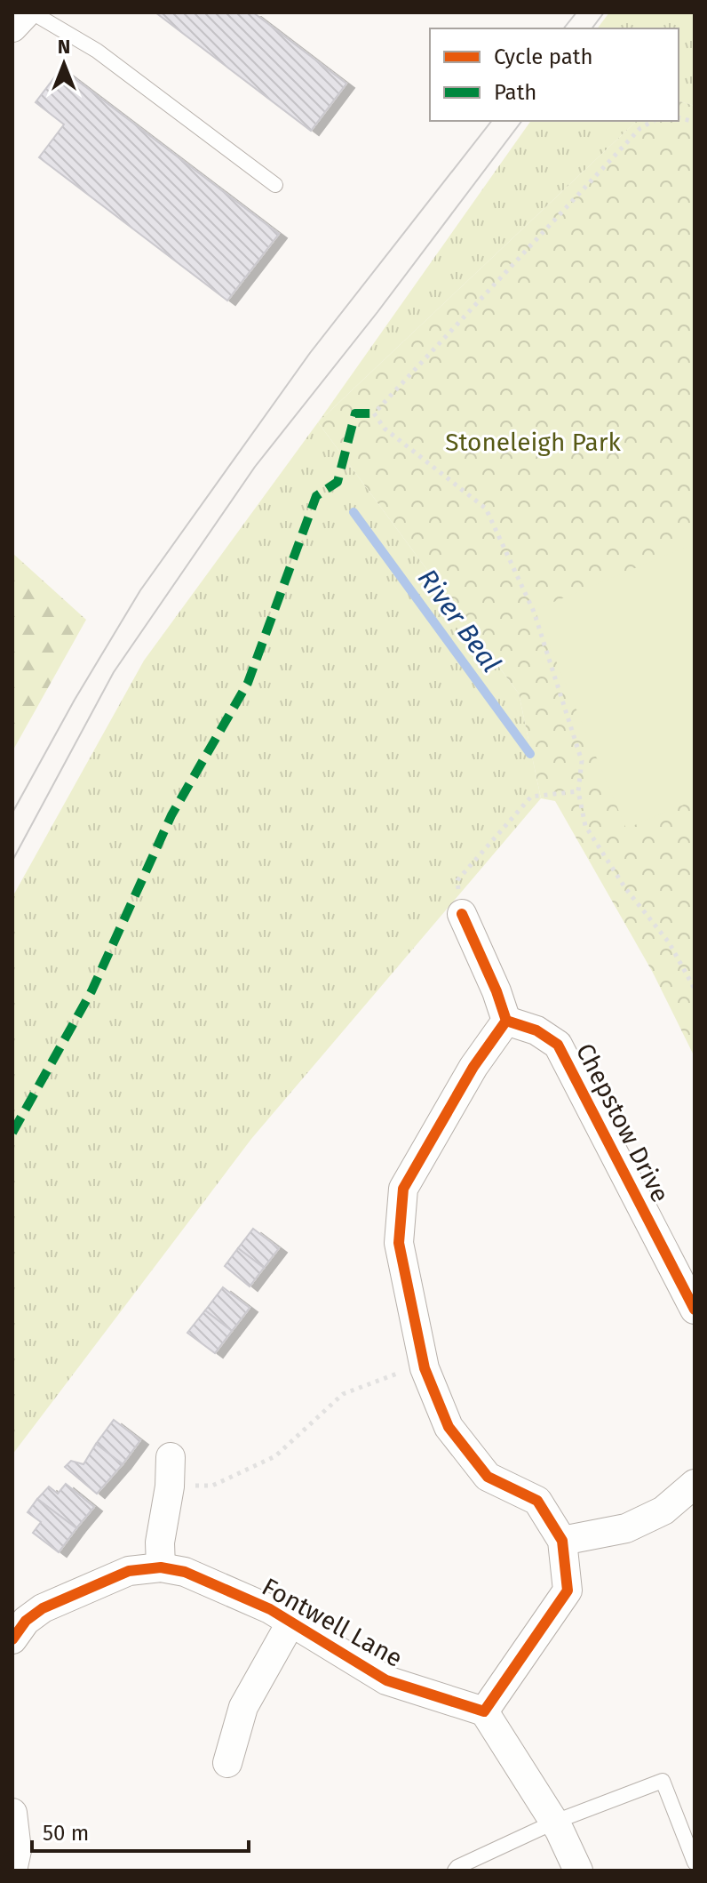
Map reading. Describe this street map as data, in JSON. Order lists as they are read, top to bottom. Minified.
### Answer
{"streets":{"street":["Chepstow Drive","Fontwell Lane"]},"water":["River Beal"],"parks":["Stoneleigh Park"],"legend":["Cycle path","Path"],"scale_bar":"50 m","north":"top"}
